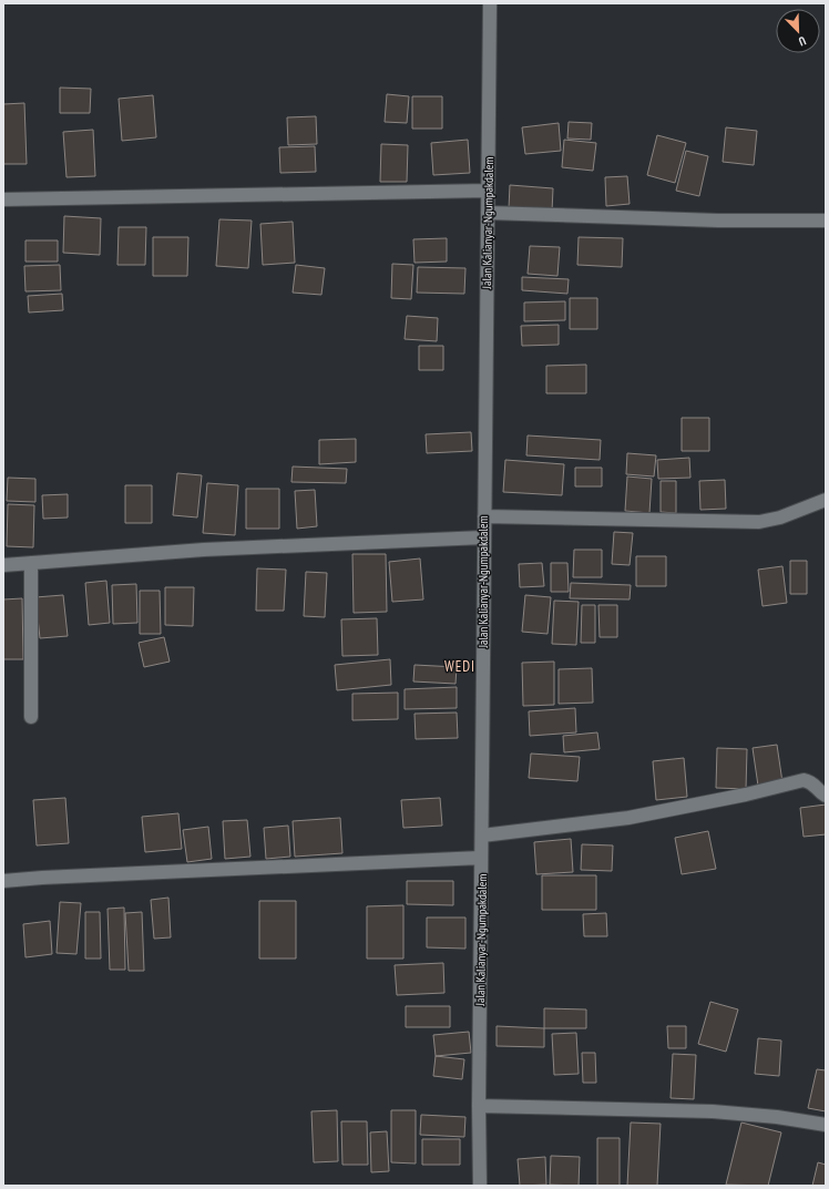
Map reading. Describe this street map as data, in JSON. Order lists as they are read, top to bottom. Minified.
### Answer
{"streets":{"street":["Jalan Kalianyar-Ngumpakdalem"]},"districts":["WEDI"],"north":"bottom right"}
